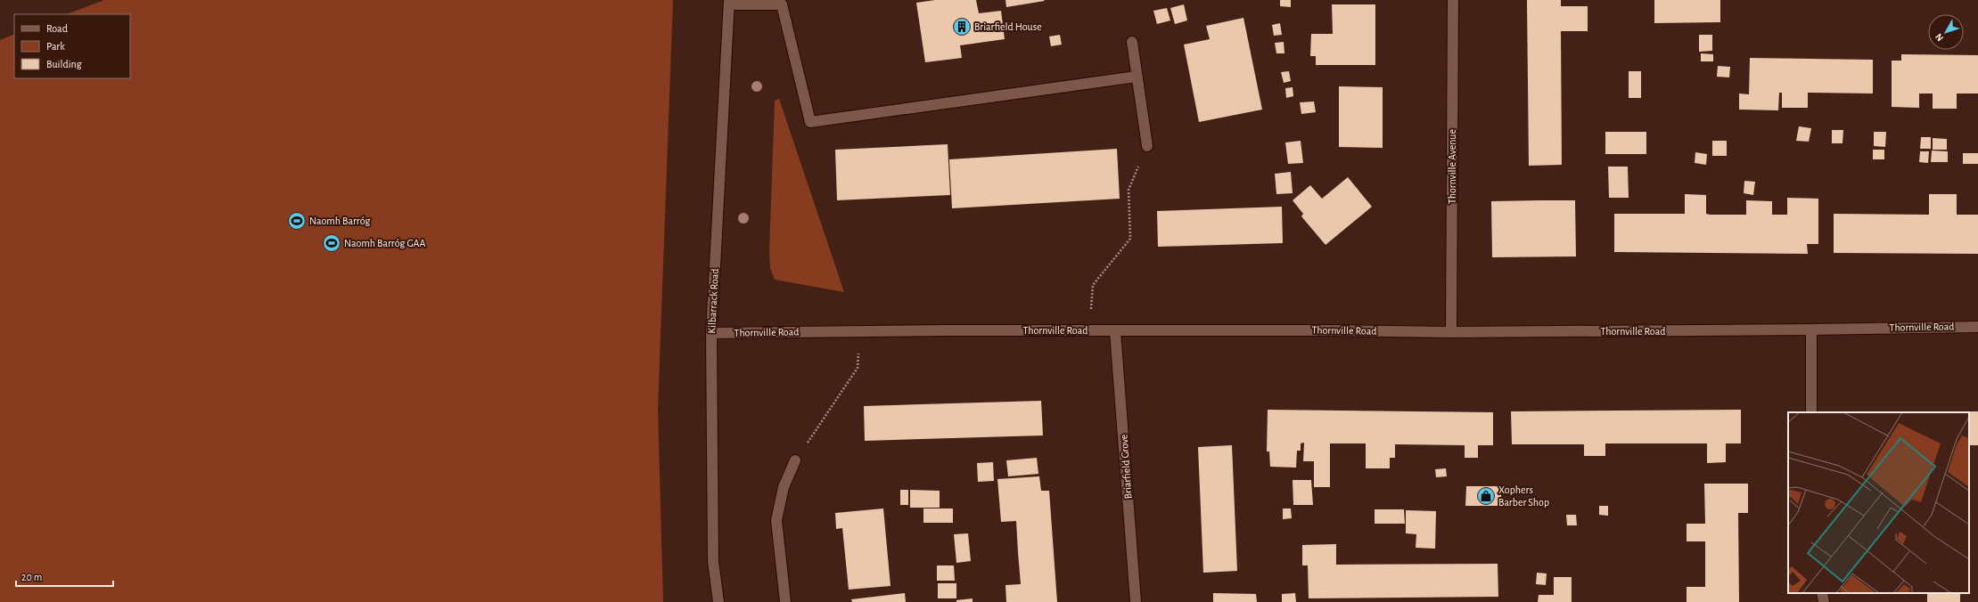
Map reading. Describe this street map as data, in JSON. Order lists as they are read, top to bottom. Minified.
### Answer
{"streets":{"street":["Thornville Avenue","Kilbarrack Road","Thornville Road","Briarfield Grove"]},"crossings":[["Thornville Avenue","Thornville Road"],["Kilbarrack Road","Thornville Road"],["Thornville Road","Briarfield Grove"]],"places":{"building":["Briarfield House"],"sports":["Naomh Barróg","Naomh Barróg GAA"],"shop":["Xophers Barber Shop"]},"legend":["Road","Park","Building"],"scale_bar":"20 m","north":"bottom left"}
